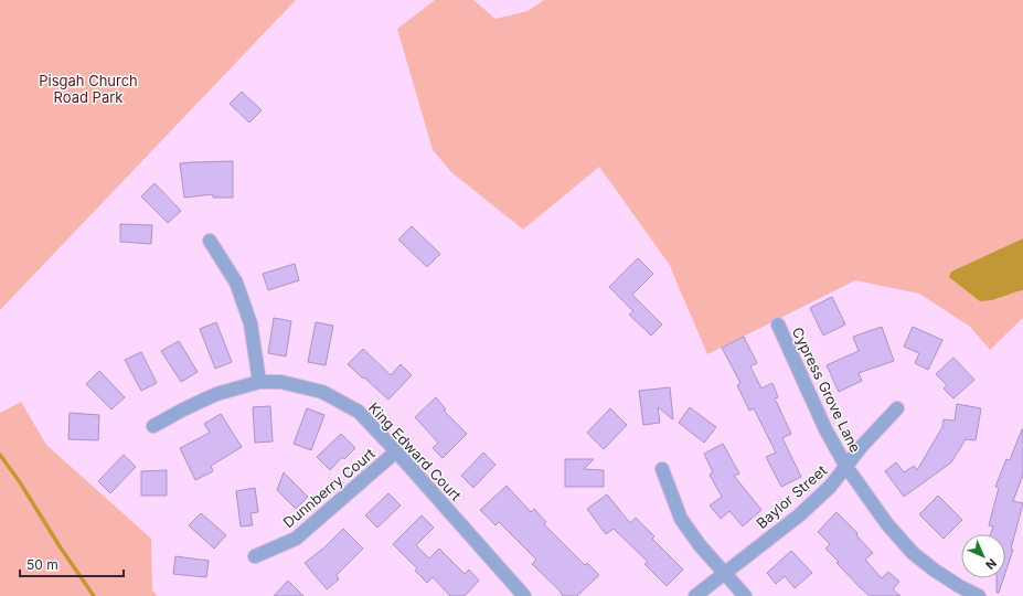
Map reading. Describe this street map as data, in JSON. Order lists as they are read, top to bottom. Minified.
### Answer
{"streets":{"street":["Cypress Grove Lane","King Edward Court","Dunnberry Court","Baylor Street"]},"crossings":[["Cypress Grove Lane","Baylor Street"],["King Edward Court","Dunnberry Court"]],"parks":["Pisgah Church Road Park"],"scale_bar":"50 m","north":"bottom right"}
